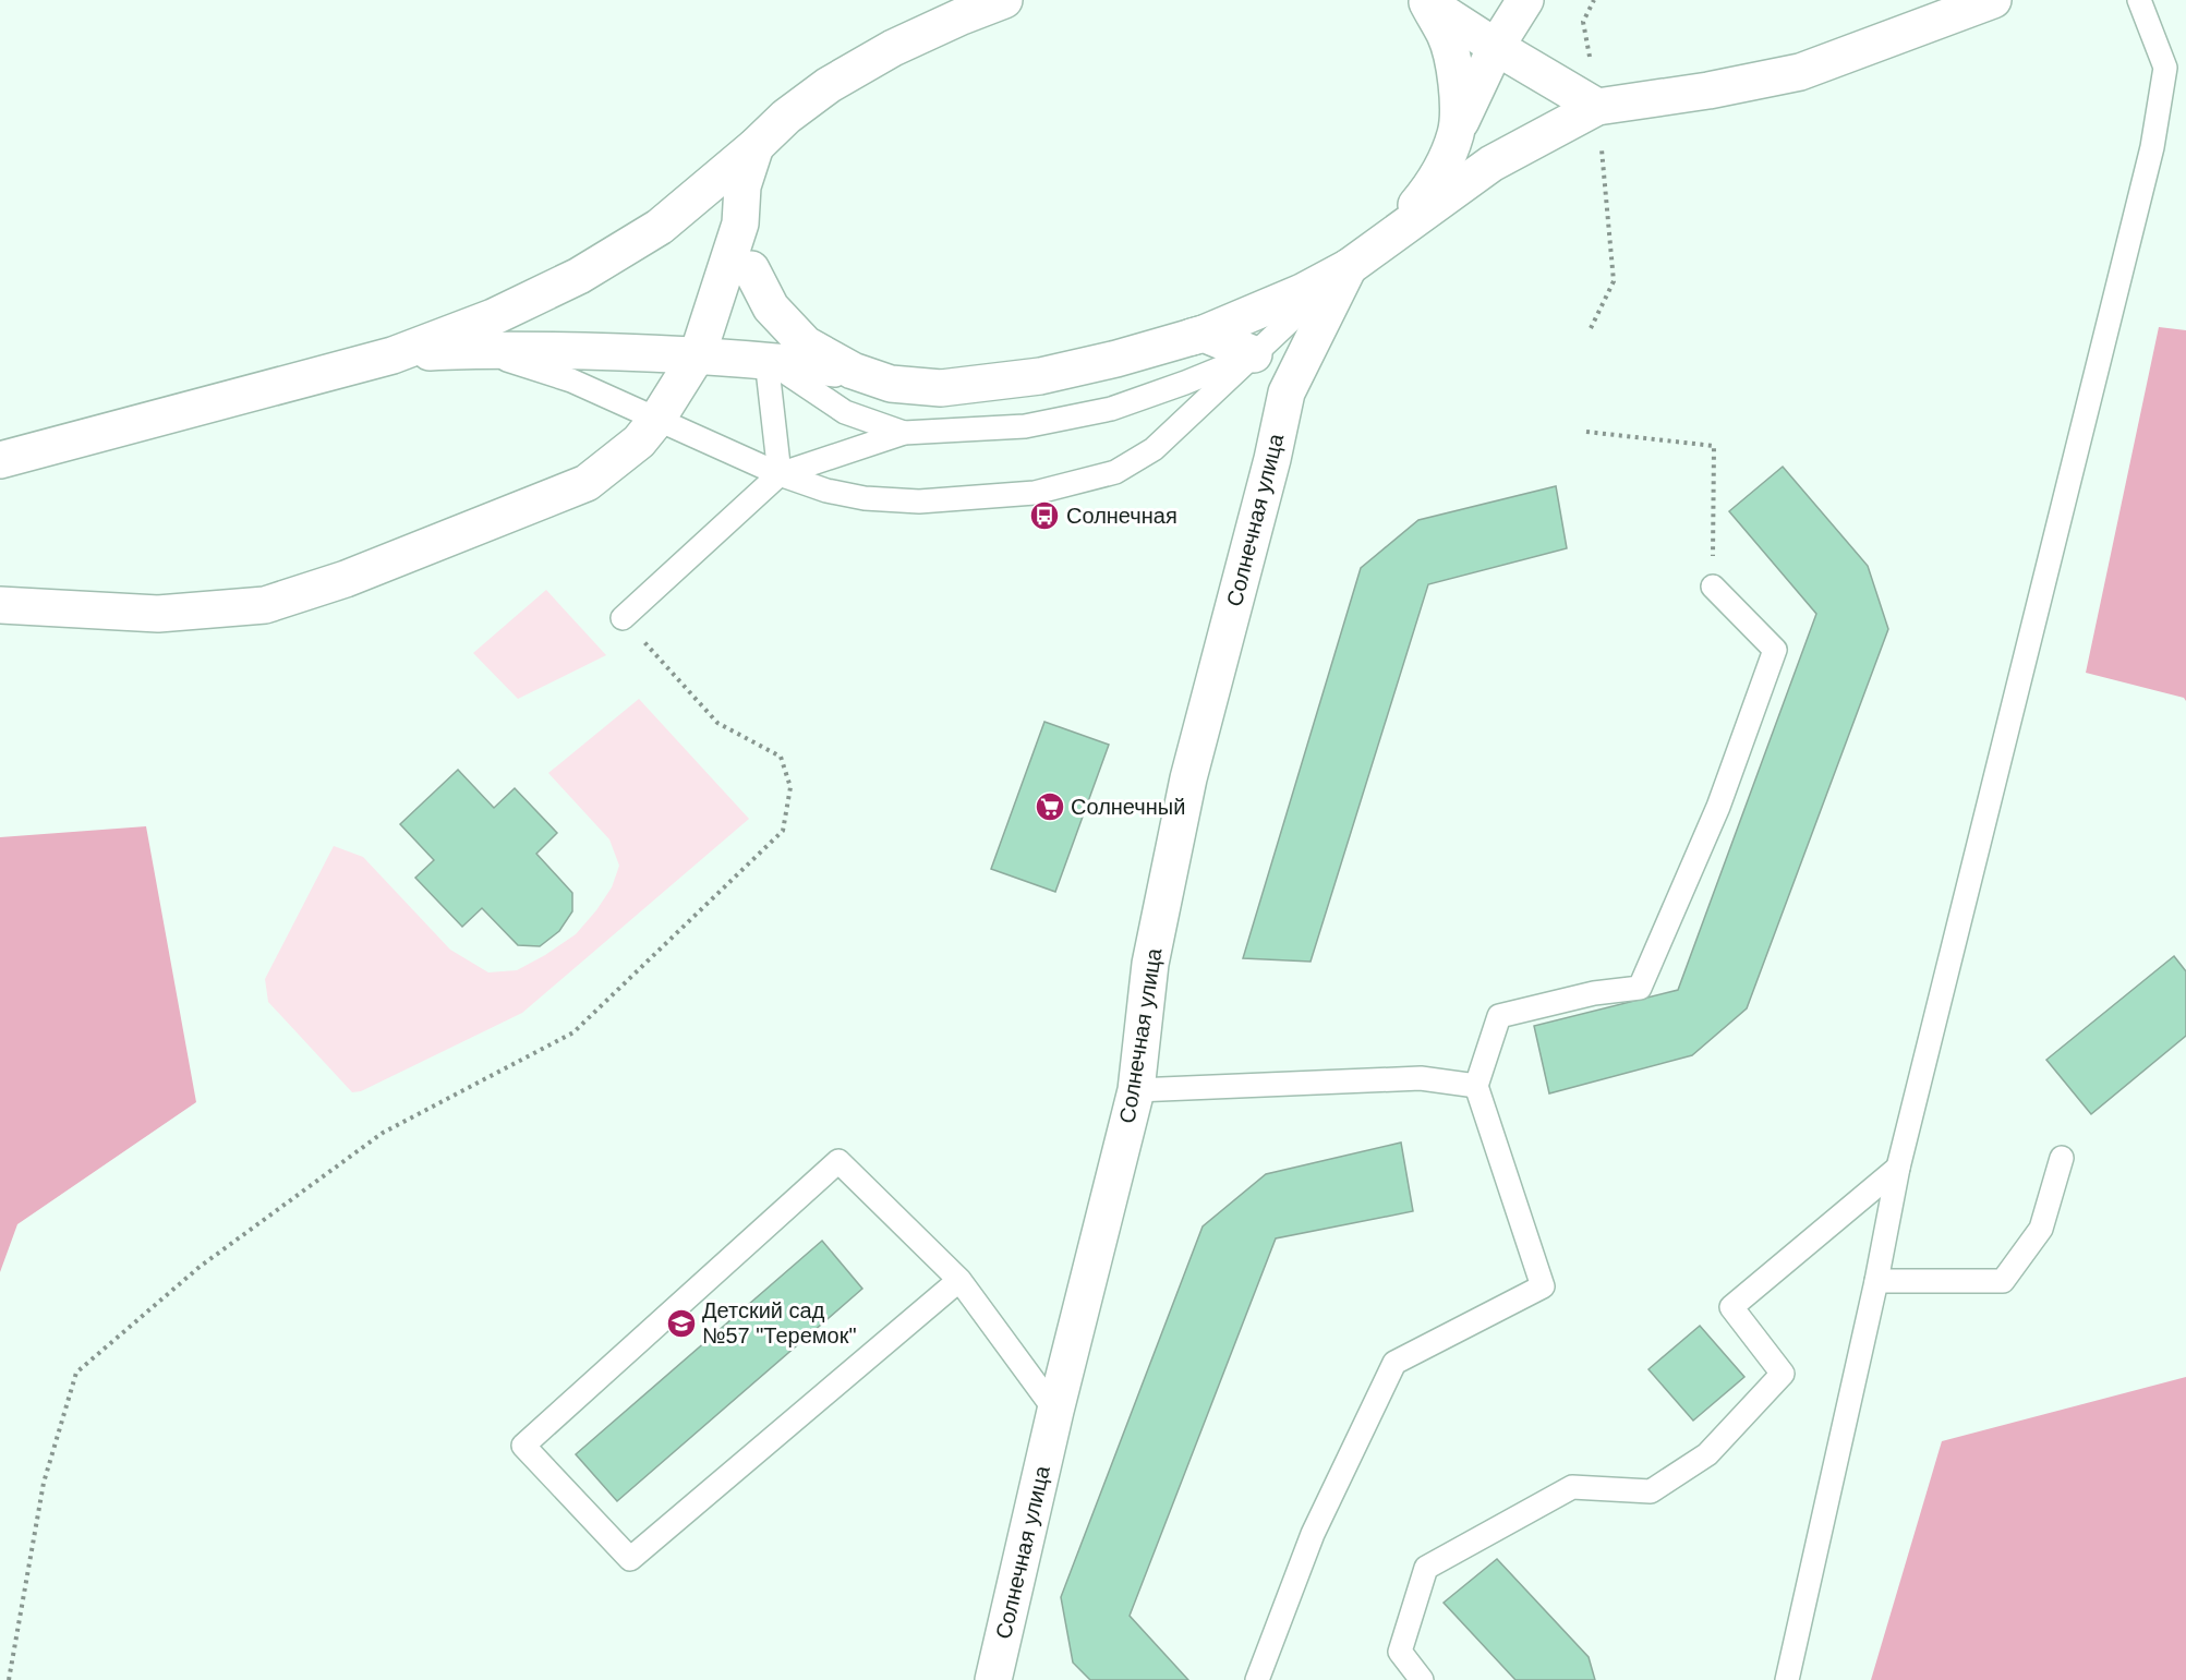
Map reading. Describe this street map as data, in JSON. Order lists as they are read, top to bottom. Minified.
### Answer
{"streets":{"main road":["Солнечная улица"]},"places":{"bus stop":["Солнечная"],"supermarket":["Солнечный"],"school or university":["Детский сад №57 \"Теремок\""]}}
